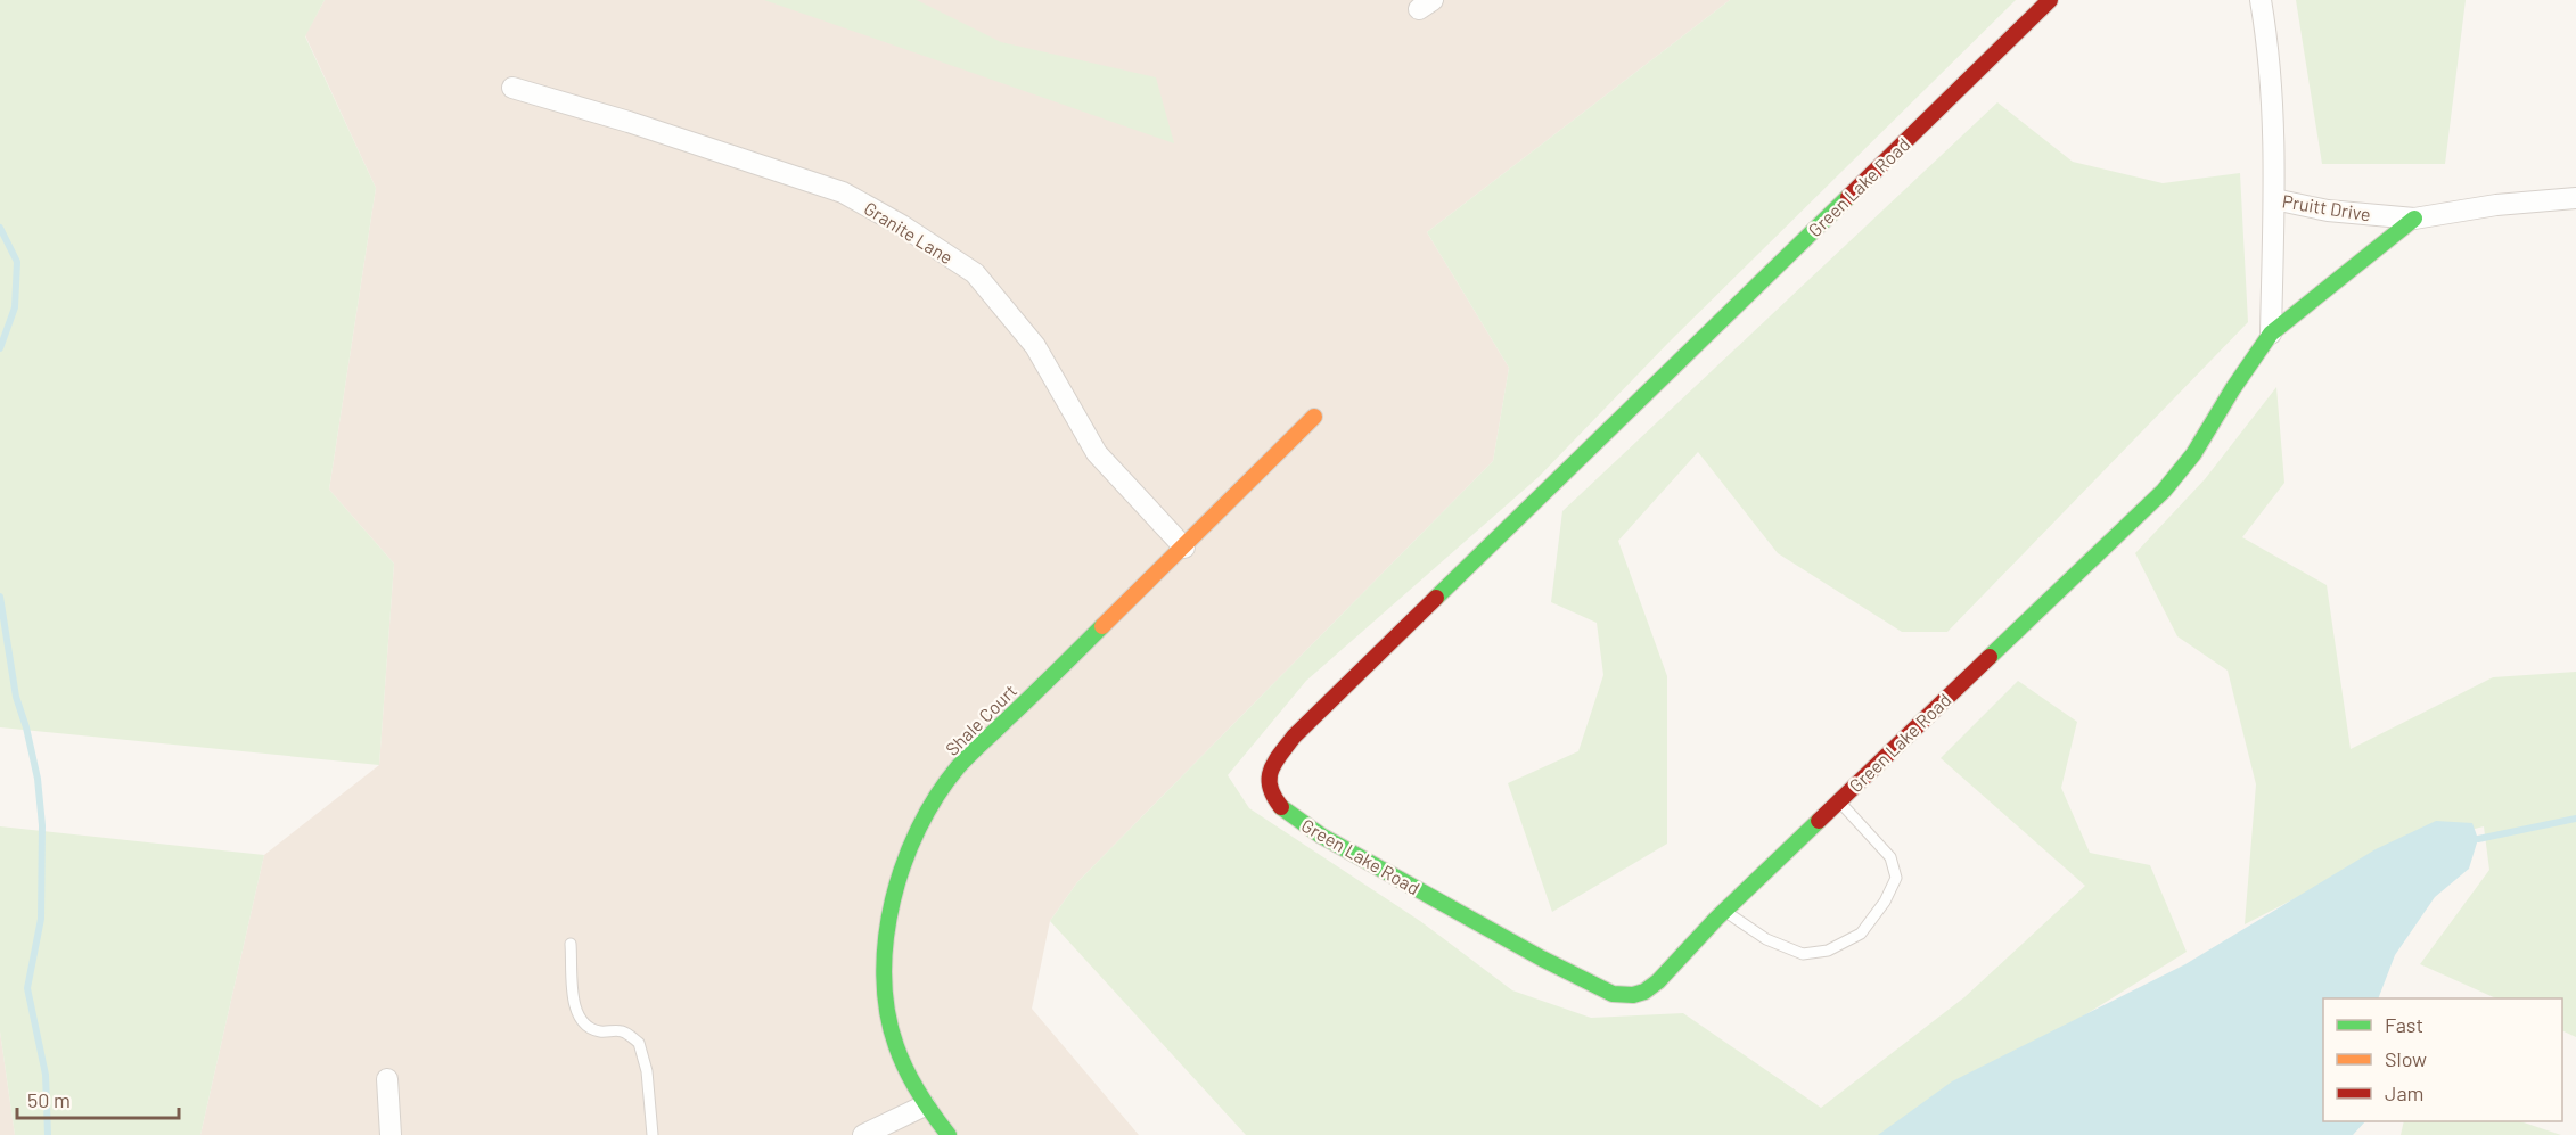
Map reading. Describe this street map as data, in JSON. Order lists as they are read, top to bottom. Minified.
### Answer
{"streets":{"street":["Green Lake Road","Pruitt Drive","Granite Lane","Shale Court"]},"crossings":[["Green Lake Road","Pruitt Drive"],["Granite Lane","Shale Court"]],"legend":["Fast","Slow","Jam"],"scale_bar":"50 m"}
